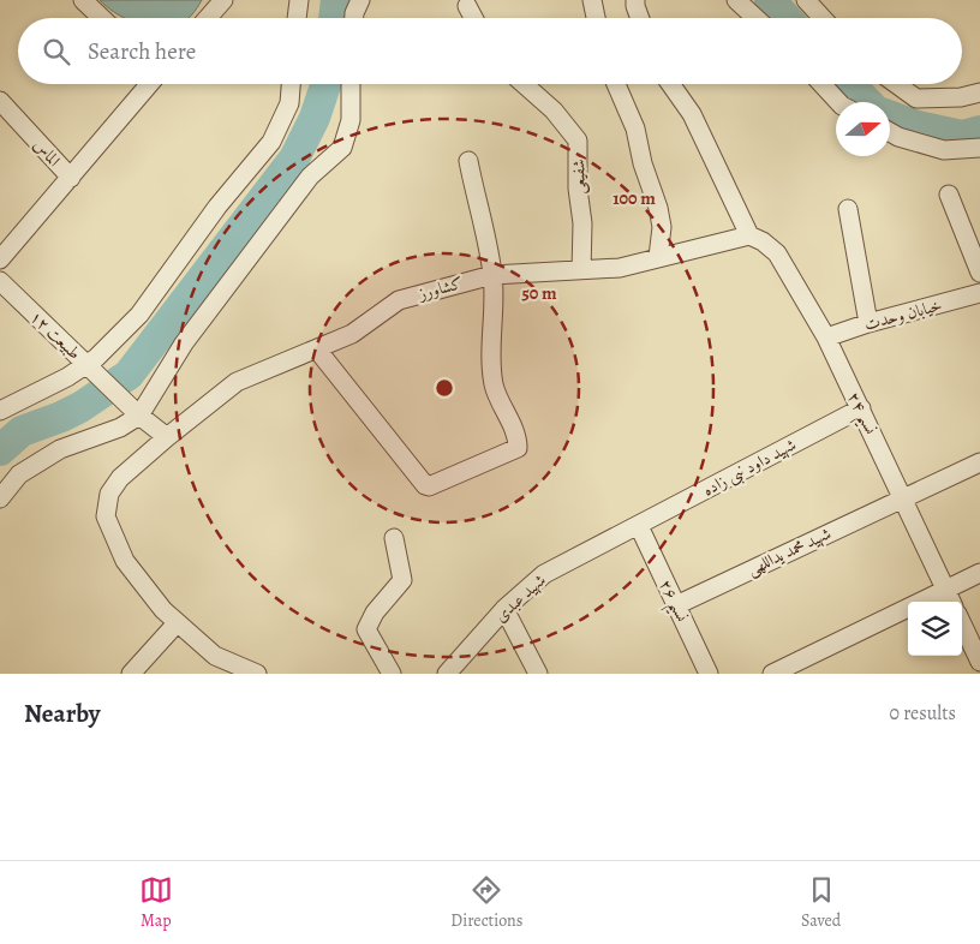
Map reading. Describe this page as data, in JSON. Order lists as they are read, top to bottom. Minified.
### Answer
{"streets":{"street":["الماس","شفیعی","کشاورز","خیابان وحدت","طبیعت ۱۲","نسیم ۲۴","شهید داود نبی زاده","شهید محمد یداللهی","شهید عبدی","نسیم ۲۶"]},"crossings":[["شفیعی","کشاورز"],["کشاورز","طبیعت ۱۲"],["کشاورز","نسیم ۲۴"],["خیابان وحدت","نسیم ۲۴"],["نسیم ۲۴","شهید داود نبی زاده"],["نسیم ۲۴","شهید محمد یداللهی"],["شهید داود نبی زاده","شهید عبدی"],["شهید داود نبی زاده","نسیم ۲۶"],["شهید محمد یداللهی","نسیم ۲۶"],["شهید عبدی","نسیم ۲۶"]],"north":"right","page":{"search":"Search here","heading":["Nearby","0 results"],"nav":["Map","Directions","Saved"]},"rings":["100 m","50 m"]}
